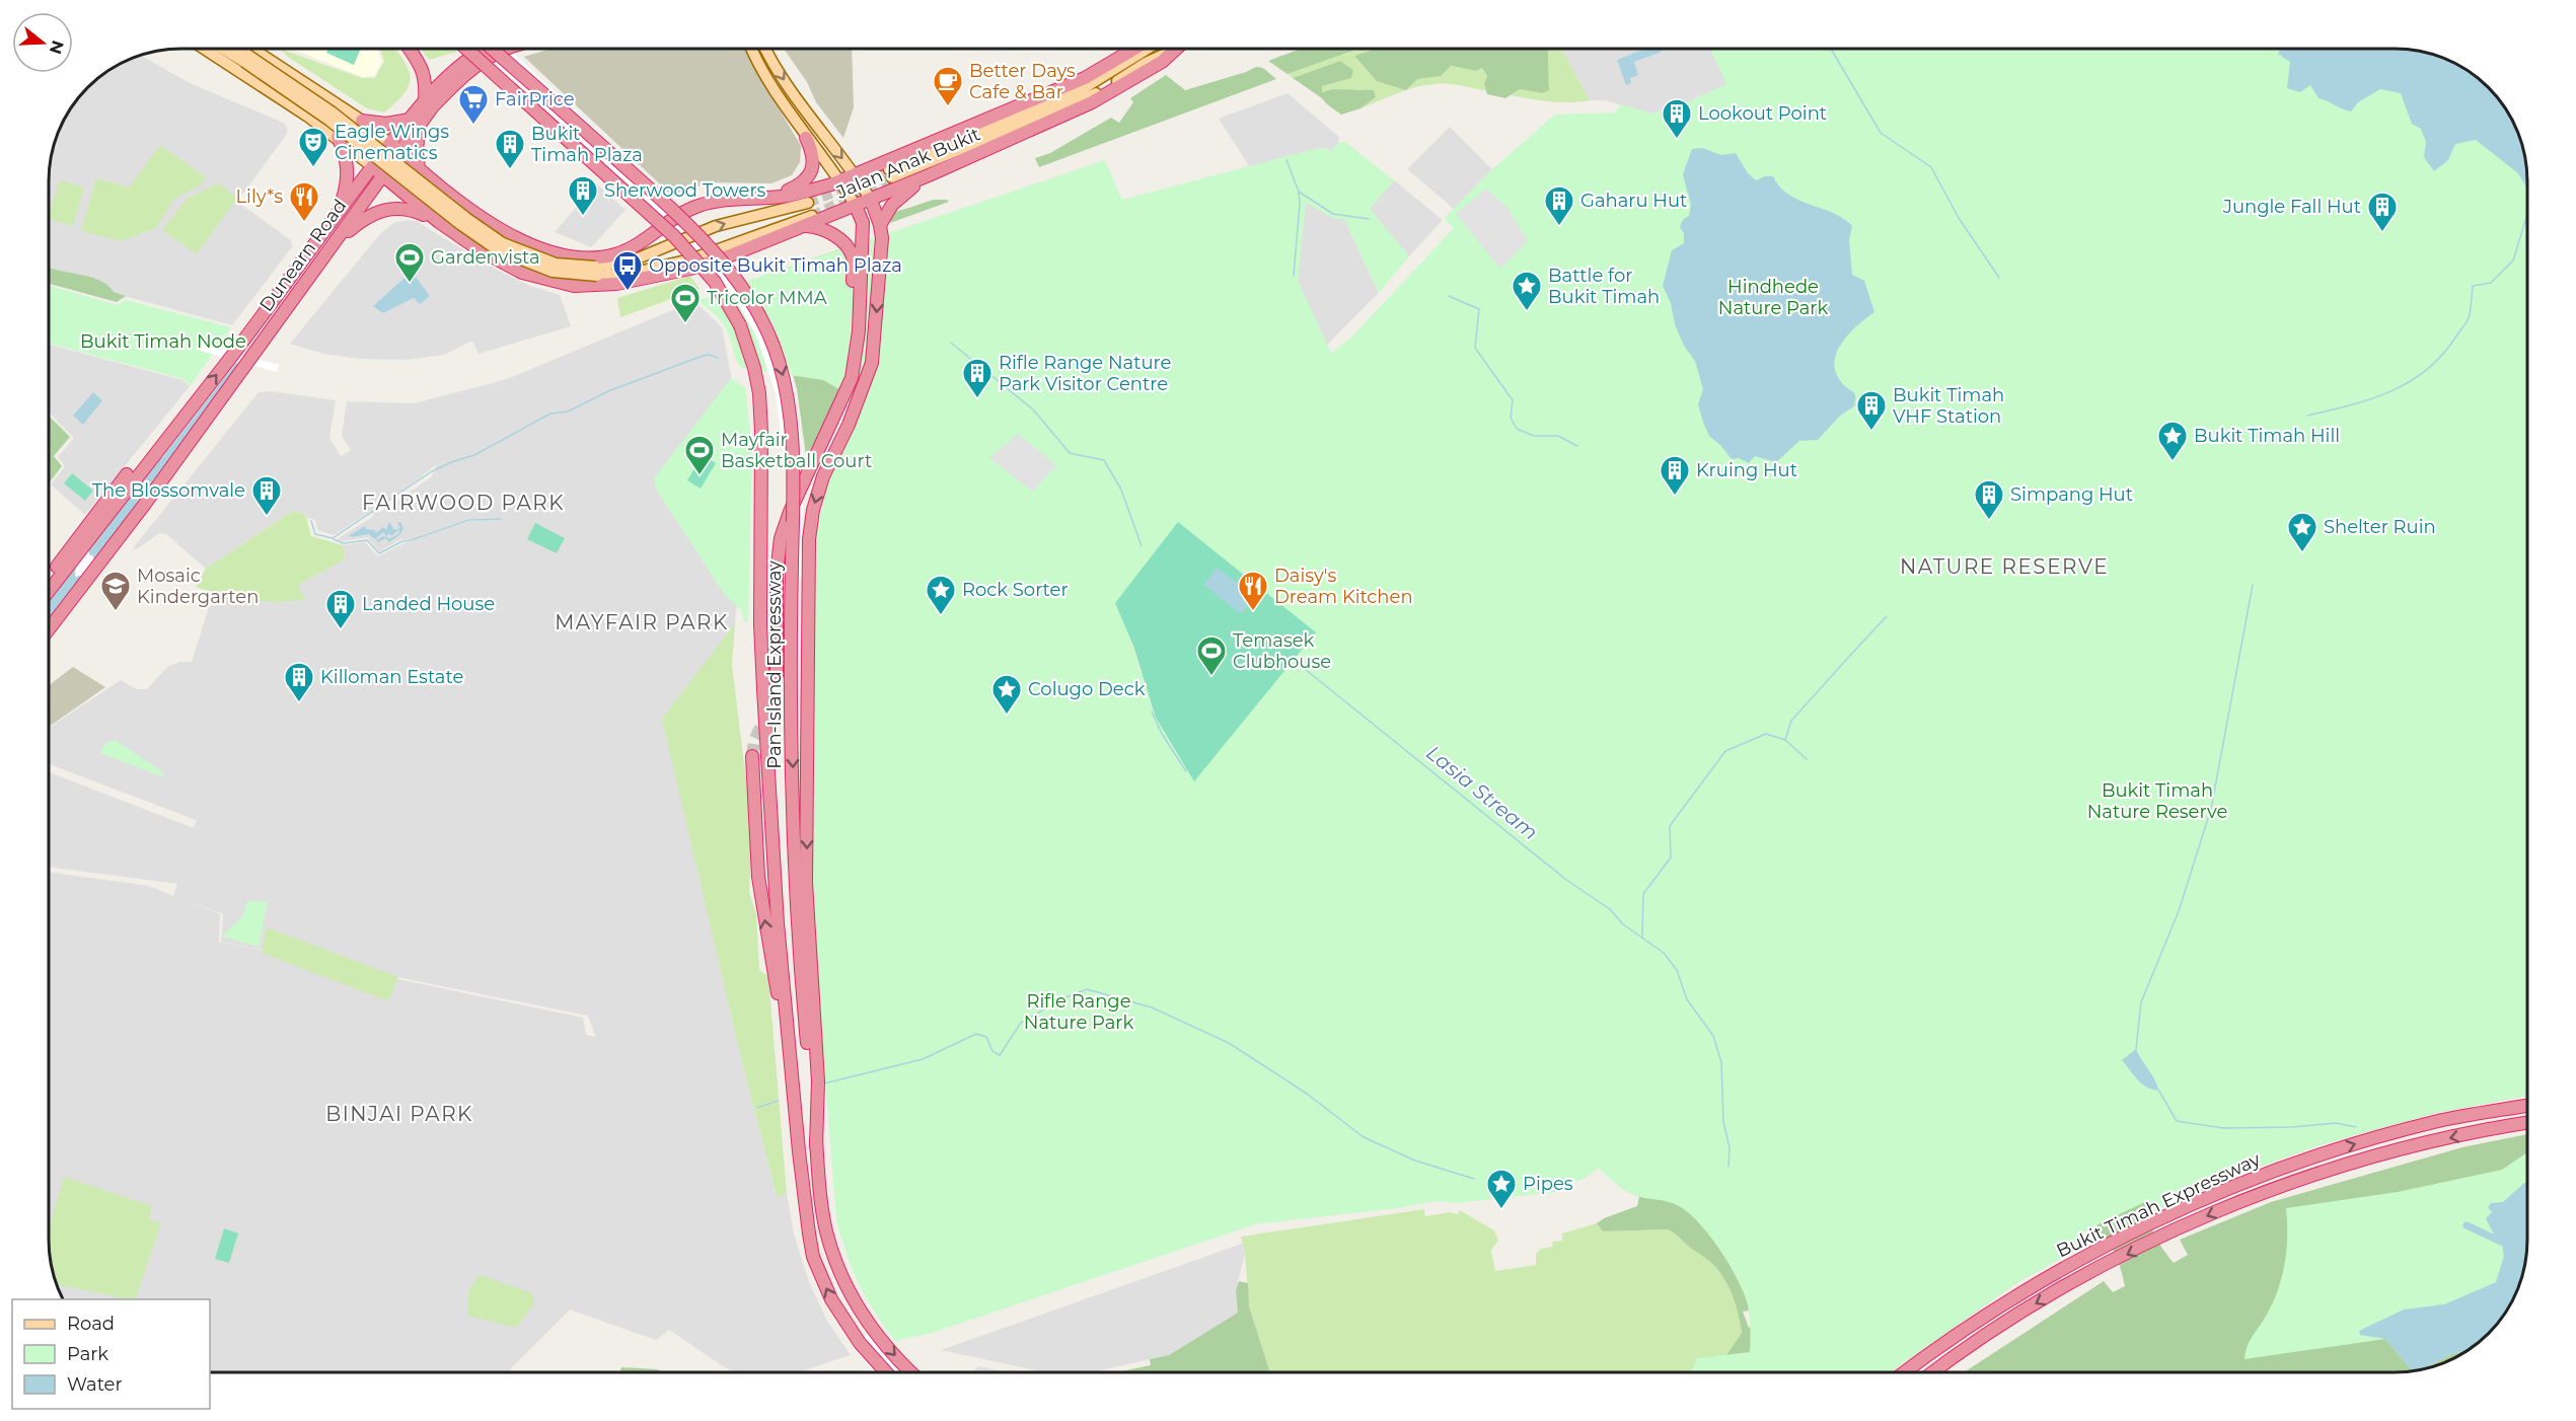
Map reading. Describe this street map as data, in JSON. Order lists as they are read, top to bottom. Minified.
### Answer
{"streets":{"highway":["Jalan Anak Bukit","Dunearn Road","Pan-Island Expressway","Bukit Timah Expressway"]},"crossings":[["Jalan Anak Bukit","Dunearn Road"]],"districts":["FAIRWOOD PARK","NATURE RESERVE","MAYFAIR PARK","BINJAI PARK"],"water":["Lasia Stream"],"parks":["Hindhede Nature Park","Bukit Timah Node","Bukit Timah Nature Reserve","Rifle Range Nature Park"],"places":{"cafe":["Better Days Cafe & Bar"],"supermarket":["FairPrice"],"building":["Lookout Point","Bukit Timah Plaza","Sherwood Towers","Gaharu Hut","Jungle Fall Hut","Rifle Range Nature Park Visitor Centre","Bukit Timah VHF Station","Kruing Hut","The Blossomvale","Simpang Hut","Landed House","Killoman Estate"],"theatre":["Eagle Wings Cinematics"],"restaurant":["Lily*s","Daisy's Dream Kitchen"],"sports":["Gardenvista","Tricolor MMA","Mayfair Basketball Court","Temasek Clubhouse"],"bus stop":["Opposite Bukit Timah Plaza"],"place":["Battle for Bukit Timah","Bukit Timah Hill","Shelter Ruin","Rock Sorter","Colugo Deck","Pipes"],"school or university":["Mosaic Kindergarten"]},"legend":["Road","Park","Water"],"north":"right"}
